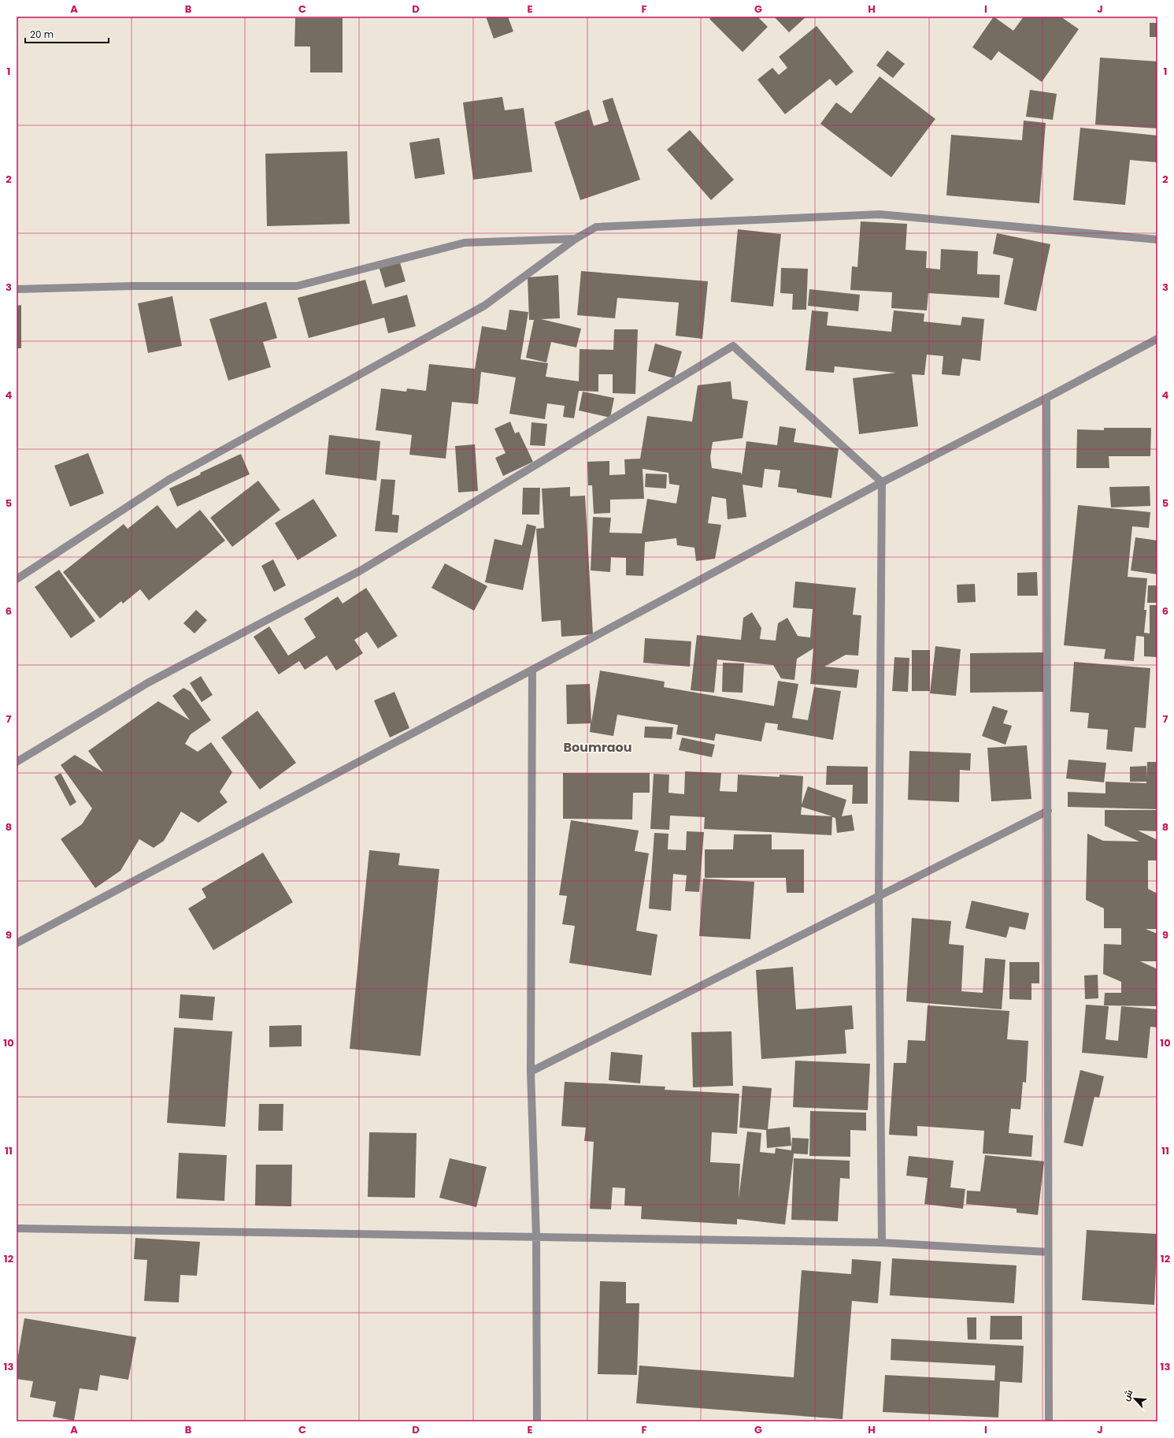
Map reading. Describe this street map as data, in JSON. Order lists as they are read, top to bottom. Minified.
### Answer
{"districts":["Boumraou"],"scale_bar":"20 m","north":"top left","grid":{"columns":["A","B","C","D","E","F","G","H","I","J"],"rows":["1","2","3","4","5","6","7","8","9","10","11","12","13"]}}
